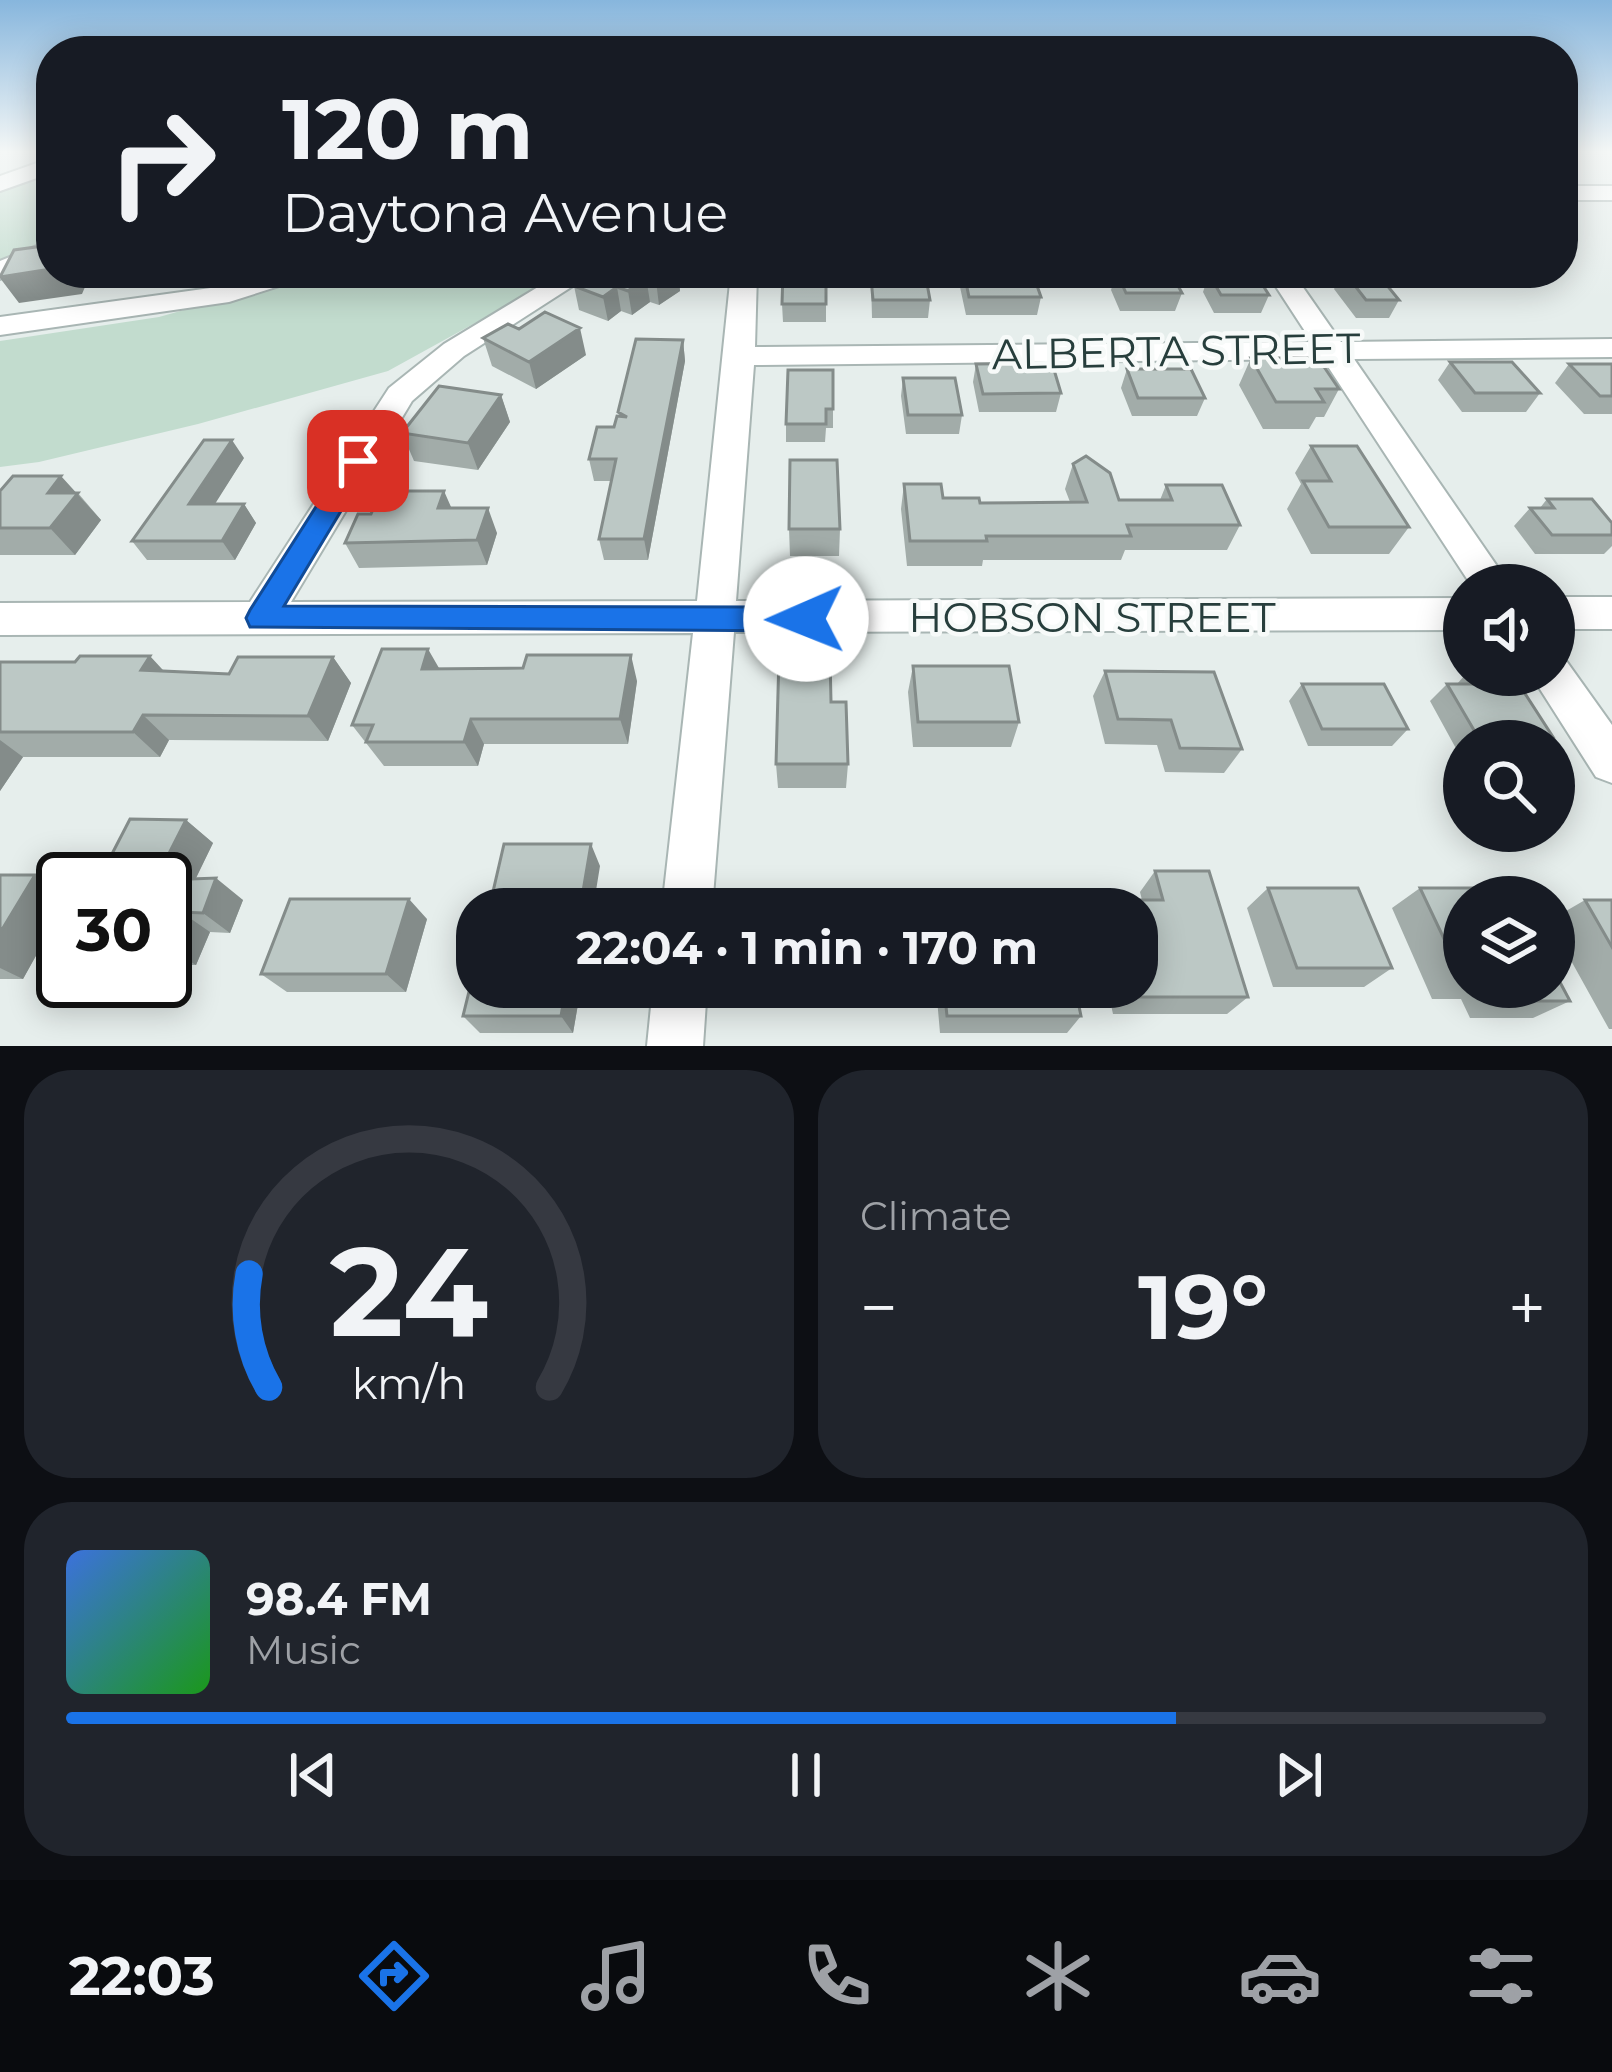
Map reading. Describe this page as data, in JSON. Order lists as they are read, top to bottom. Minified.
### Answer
{"streets":{"street":["ALBERTA STREET","HOBSON STREET"]},"page":{"turn":["120 m","Daytona Avenue"],"limit":"30","trip":"22:04 · 1 min · 170 m","tile":"Climate","heat":["−","19°","+"],"song":["98.4 FM","Music"],"tabs":"22:03","gauge":["24","km/h"]}}
